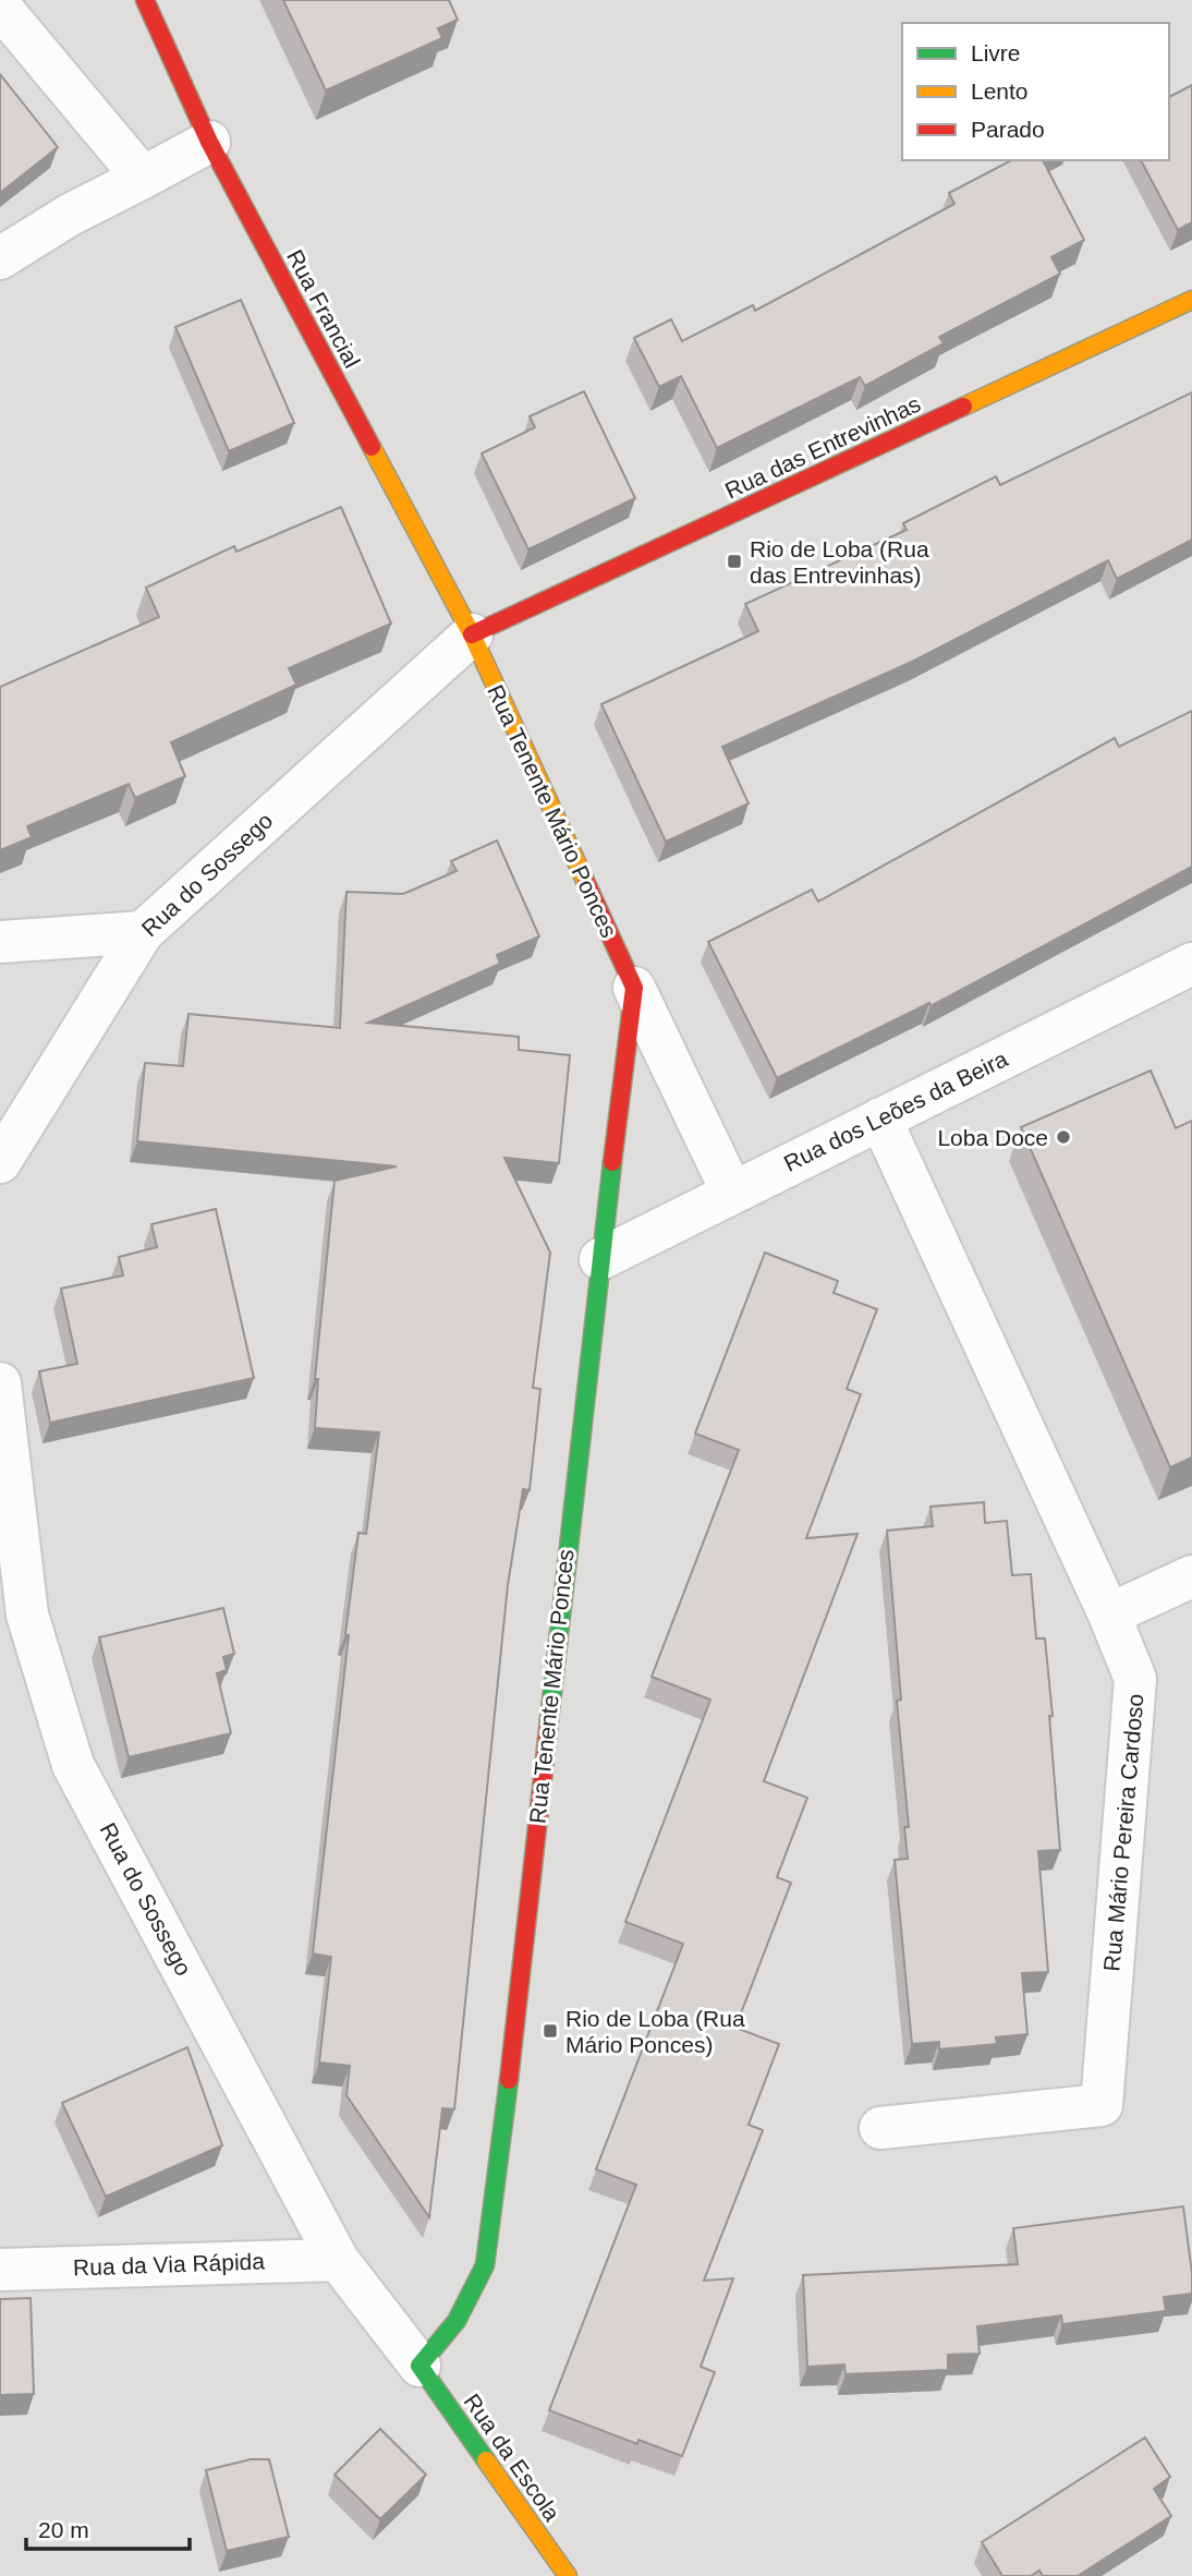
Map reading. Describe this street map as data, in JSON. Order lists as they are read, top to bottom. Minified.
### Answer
{"streets":{"street":["Rua Francial","Rua das Entrevinhas","Rua Tenente Mário Ponces","Rua do Sossego","Rua dos Leões da Beira","Rua Mário Pereira Cardoso","Rua da Via Rápida","Rua da Escola"]},"crossings":[["Rua Francial","Rua das Entrevinhas"],["Rua Francial","Rua Tenente Mário Ponces"],["Rua Francial","Rua do Sossego"],["Rua das Entrevinhas","Rua Tenente Mário Ponces"],["Rua das Entrevinhas","Rua do Sossego"],["Rua Tenente Mário Ponces","Rua do Sossego"],["Rua Tenente Mário Ponces","Rua dos Leões da Beira"],["Rua Tenente Mário Ponces","Rua da Escola"],["Rua do Sossego","Rua da Via Rápida"],["Rua do Sossego","Rua da Escola"],["Rua dos Leões da Beira","Rua Mário Pereira Cardoso"]],"places":{"transit":["Rio de Loba (Rua das Entrevinhas)","Rio de Loba (Rua Mário Ponces)"],"other":["Loba Doce"]},"legend":["Livre","Lento","Parado"],"scale_bar":"20 m"}
